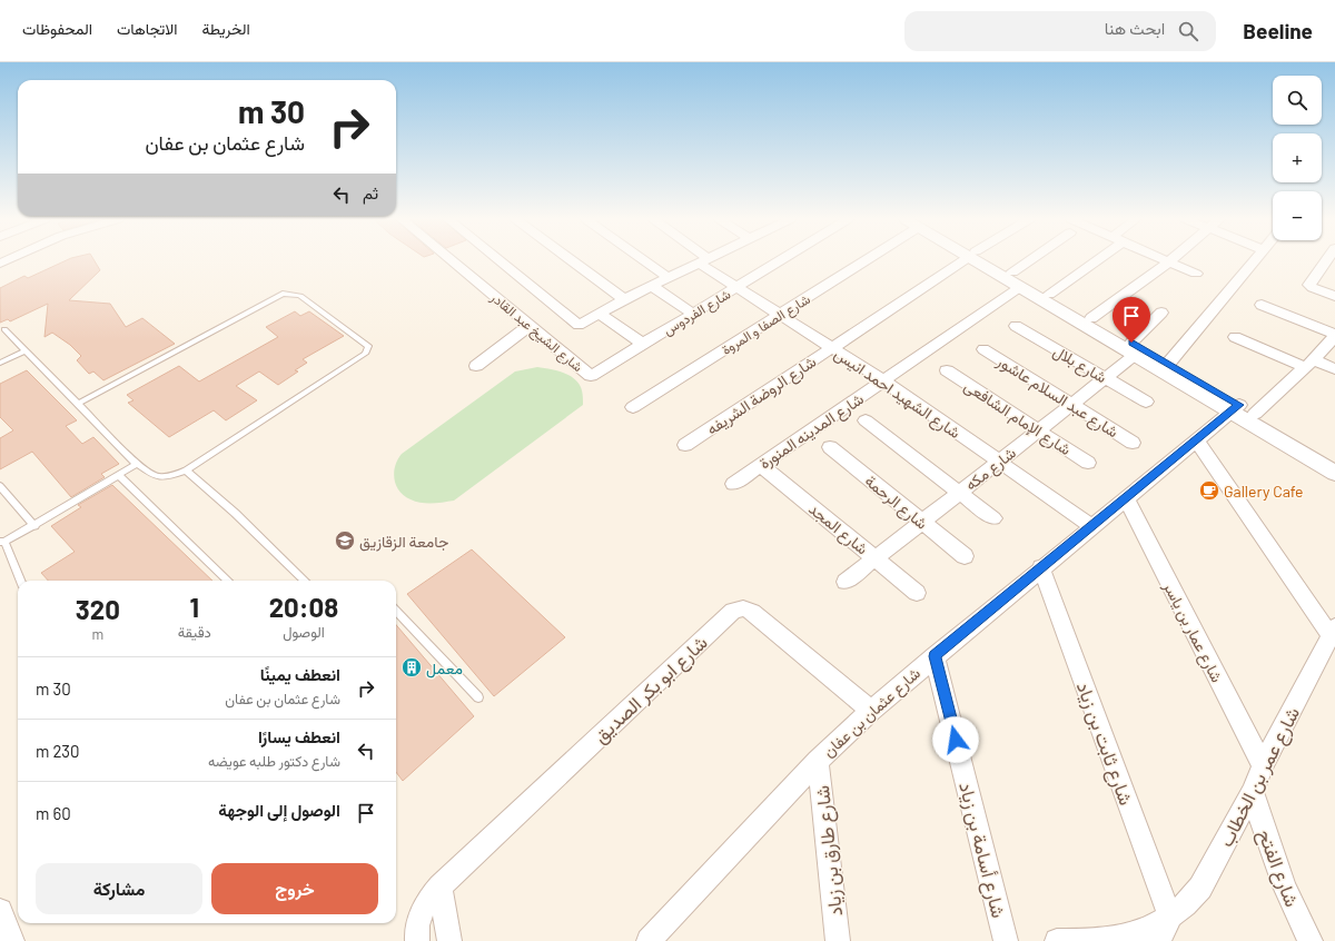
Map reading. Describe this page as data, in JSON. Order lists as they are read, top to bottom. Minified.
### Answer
{"streets":{"street":["شارع الفردوس","شارع الصفا و المروة","شارع الشيخ عبد القادر","شارع بلال","شارع الشهيد احمد انيس","شارع الروضة الشريفه","شارع عبد السلام عاشور","شارع الإمام الشافعى","شارع المدينه المنورة","شارع مكه","شارع الرحمة","شارع المجد","شارع عمار بن ياسر","شارع ابو بكر الصديق","شارع عثمان بن عفان","شارع ثابت بن زياد","شارع عمر بن الخطاب","شارع أسامة بن زياد","شارع طارق بن زياد","شارع الفتح"]},"crossings":[["شارع الفردوس","شارع الشيخ عبد القادر"],["شارع الفردوس","شارع الشهيد احمد انيس"],["شارع الصفا و المروة","شارع الشهيد احمد انيس"],["شارع بلال","شارع مكه"],["شارع الشهيد احمد انيس","شارع الروضة الشريفه"],["شارع الشهيد احمد انيس","شارع المدينه المنورة"],["شارع الشهيد احمد انيس","شارع مكه"],["شارع الشهيد احمد انيس","شارع عثمان بن عفان"],["شارع عبد السلام عاشور","شارع مكه"],["شارع الإمام الشافعى","شارع مكه"],["شارع المدينه المنورة","شارع المجد"],["شارع مكه","شارع الرحمة"],["شارع مكه","شارع المجد"],["شارع عمار بن ياسر","شارع عثمان بن عفان"],["شارع عمار بن ياسر","شارع عمر بن الخطاب"],["شارع ابو بكر الصديق","شارع عثمان بن عفان"],["شارع عثمان بن عفان","شارع ثابت بن زياد"],["شارع عثمان بن عفان","شارع أسامة بن زياد"],["شارع عثمان بن عفان","شارع طارق بن زياد"],["شارع ثابت بن زياد","شارع عمر بن الخطاب"],["شارع عمر بن الخطاب","شارع الفتح"]],"places":{"cafe":["Gallery Cafe"],"school or university":["جامعة الزقازيق"],"building":["معمل"]},"page":{"header":"Beeline","search":"ابحث هنا","nav":["الخريطة","الاتجاهات","المحفوظات"],"map_buttons":["+","−"],"turn":["30 m","شارع عثمان بن عفان"],"then":"ثم","eta":["20:08","الوصول","1","دقيقة","320","m"],"list":[{"name":"انعطف يمينًا","note":"شارع عثمان بن عفان","value":"30 m"},{"name":"انعطف يسارًا","note":"شارع دكتور طلبه عويضه","value":"230 m"},{"name":"الوصول إلى الوجهة","value":"60 m"}],"buttons":["خروج","مشاركة"]}}
